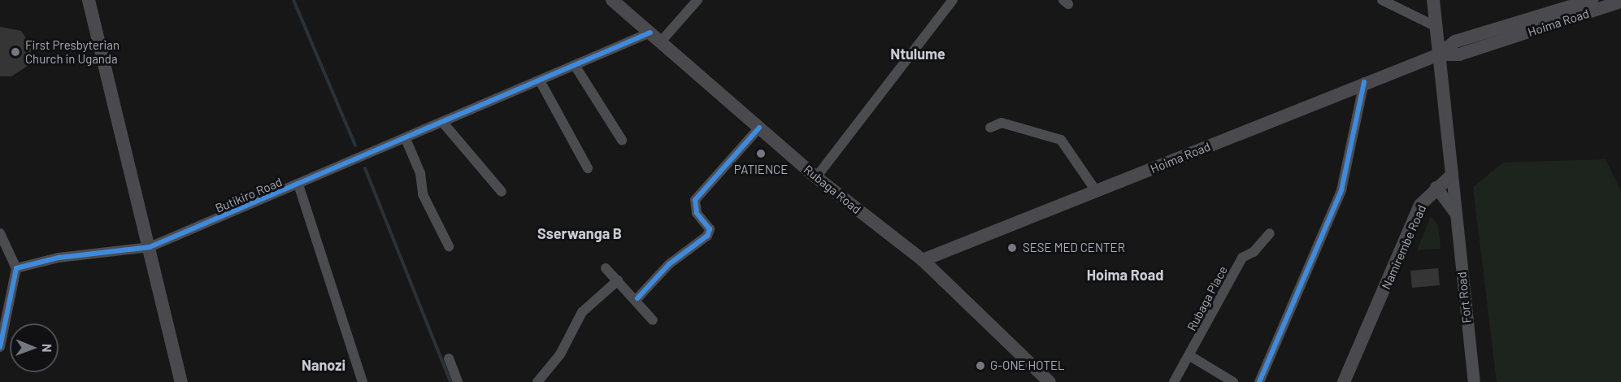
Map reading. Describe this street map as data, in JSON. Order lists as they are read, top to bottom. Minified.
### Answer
{"streets":{"main road":["Hoima Road","Rubaga Road","Namirembe Road"],"street":["Butikiro Road","Fort Road","Rubaga Place"]},"crossings":[["Hoima Road","Rubaga Road"],["Rubaga Road","Butikiro Road"],["Namirembe Road","Fort Road"]],"districts":["Ntulume","Sserwanga B","Hoima Road","Nanozi"],"places":["First Presbyterian Church in Uganda","PATIENCE","SESE MED CENTER","G-ONE HOTEL"],"north":"right"}
